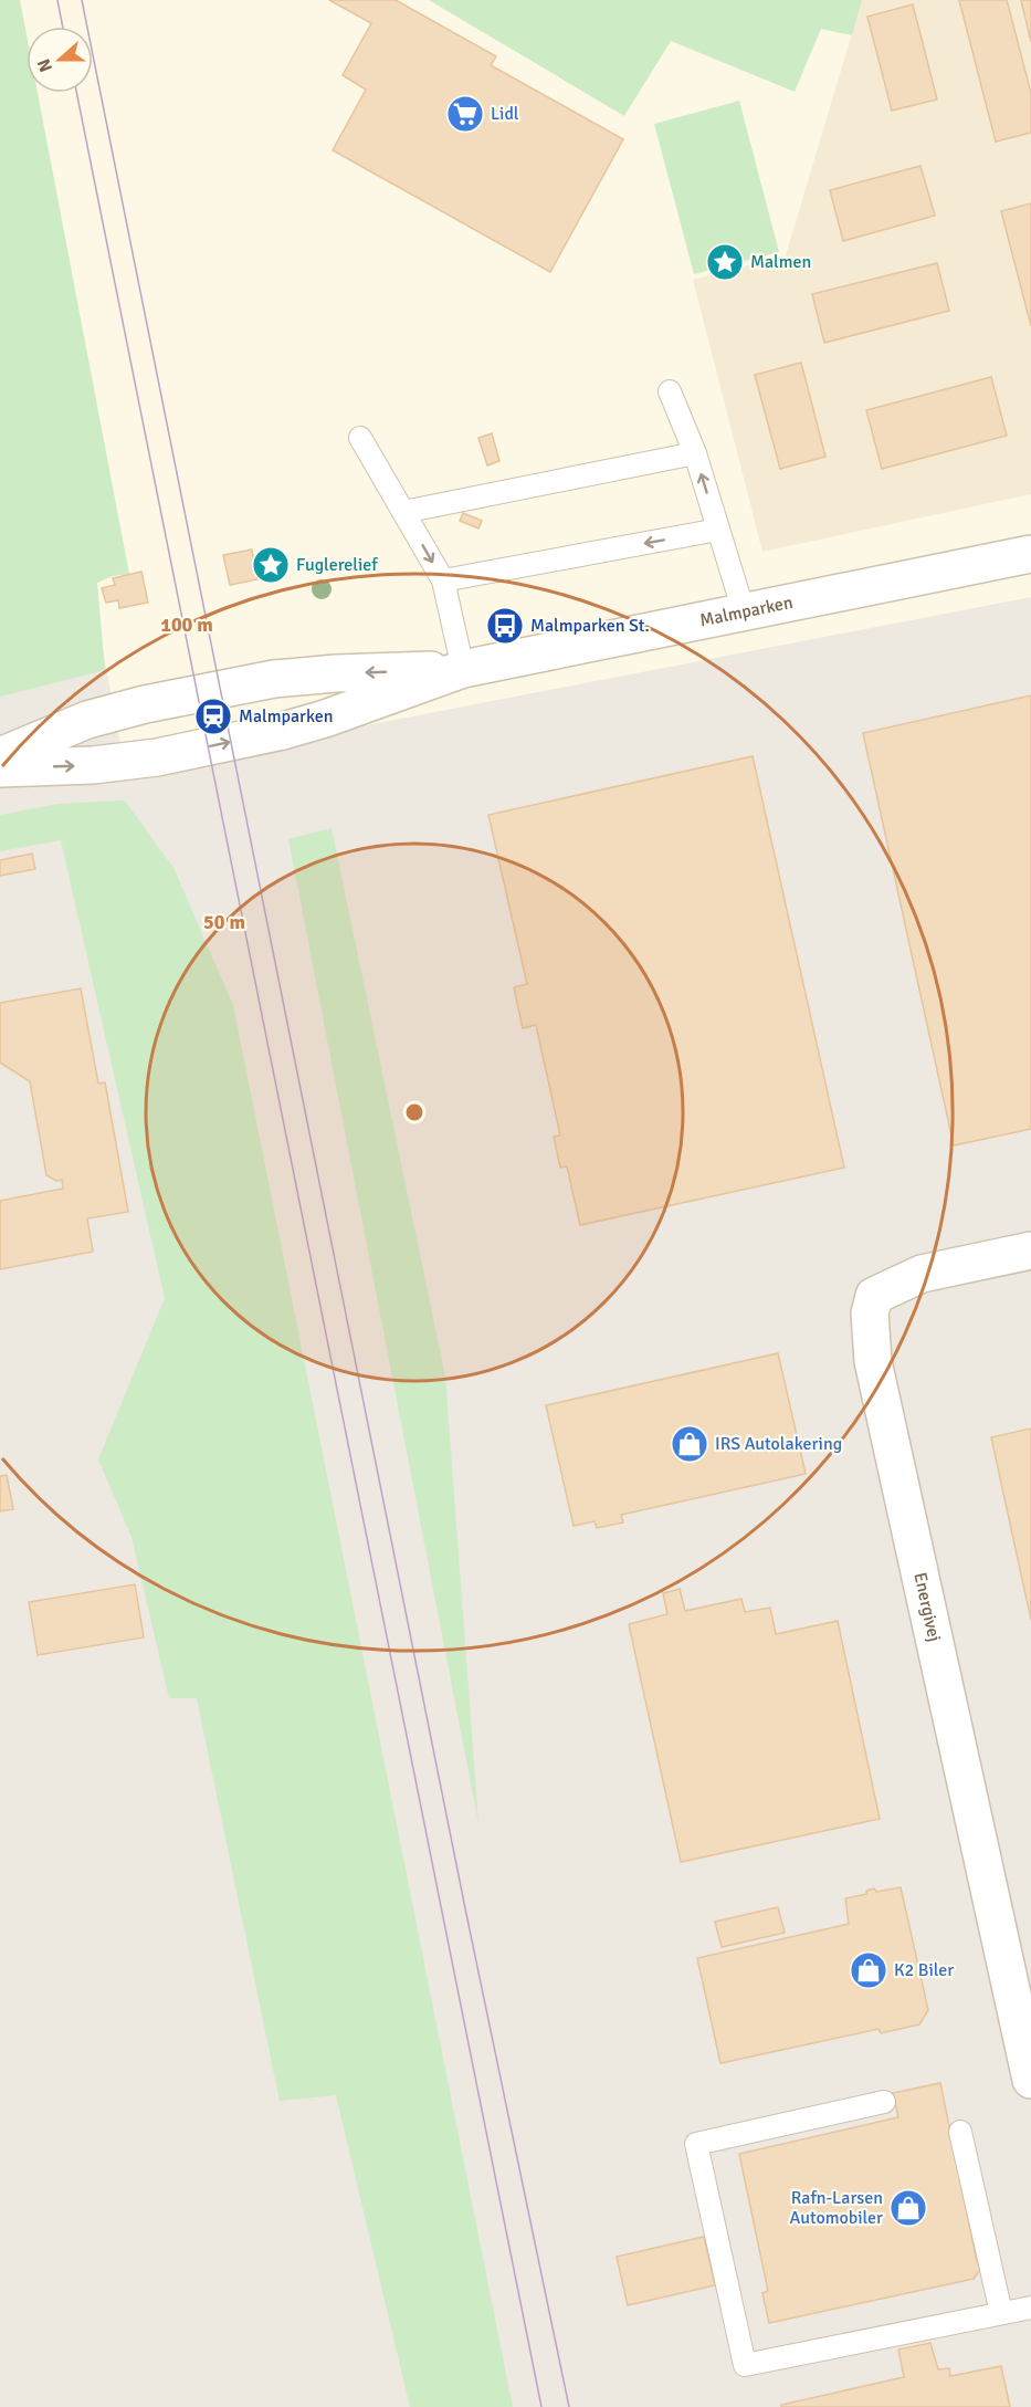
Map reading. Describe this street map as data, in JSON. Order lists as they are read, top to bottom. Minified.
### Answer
{"streets":{"street":["Malmparken","Energivej"]},"places":{"supermarket":["Lidl"],"place":["Malmen","Fuglerelief"],"bus stop":["Malmparken St."],"station":["Malmparken"],"shop":["IRS Autolakering","K2 Biler","Rafn-Larsen Automobiler"]},"north":"left","rings":["100 m","50 m"]}
